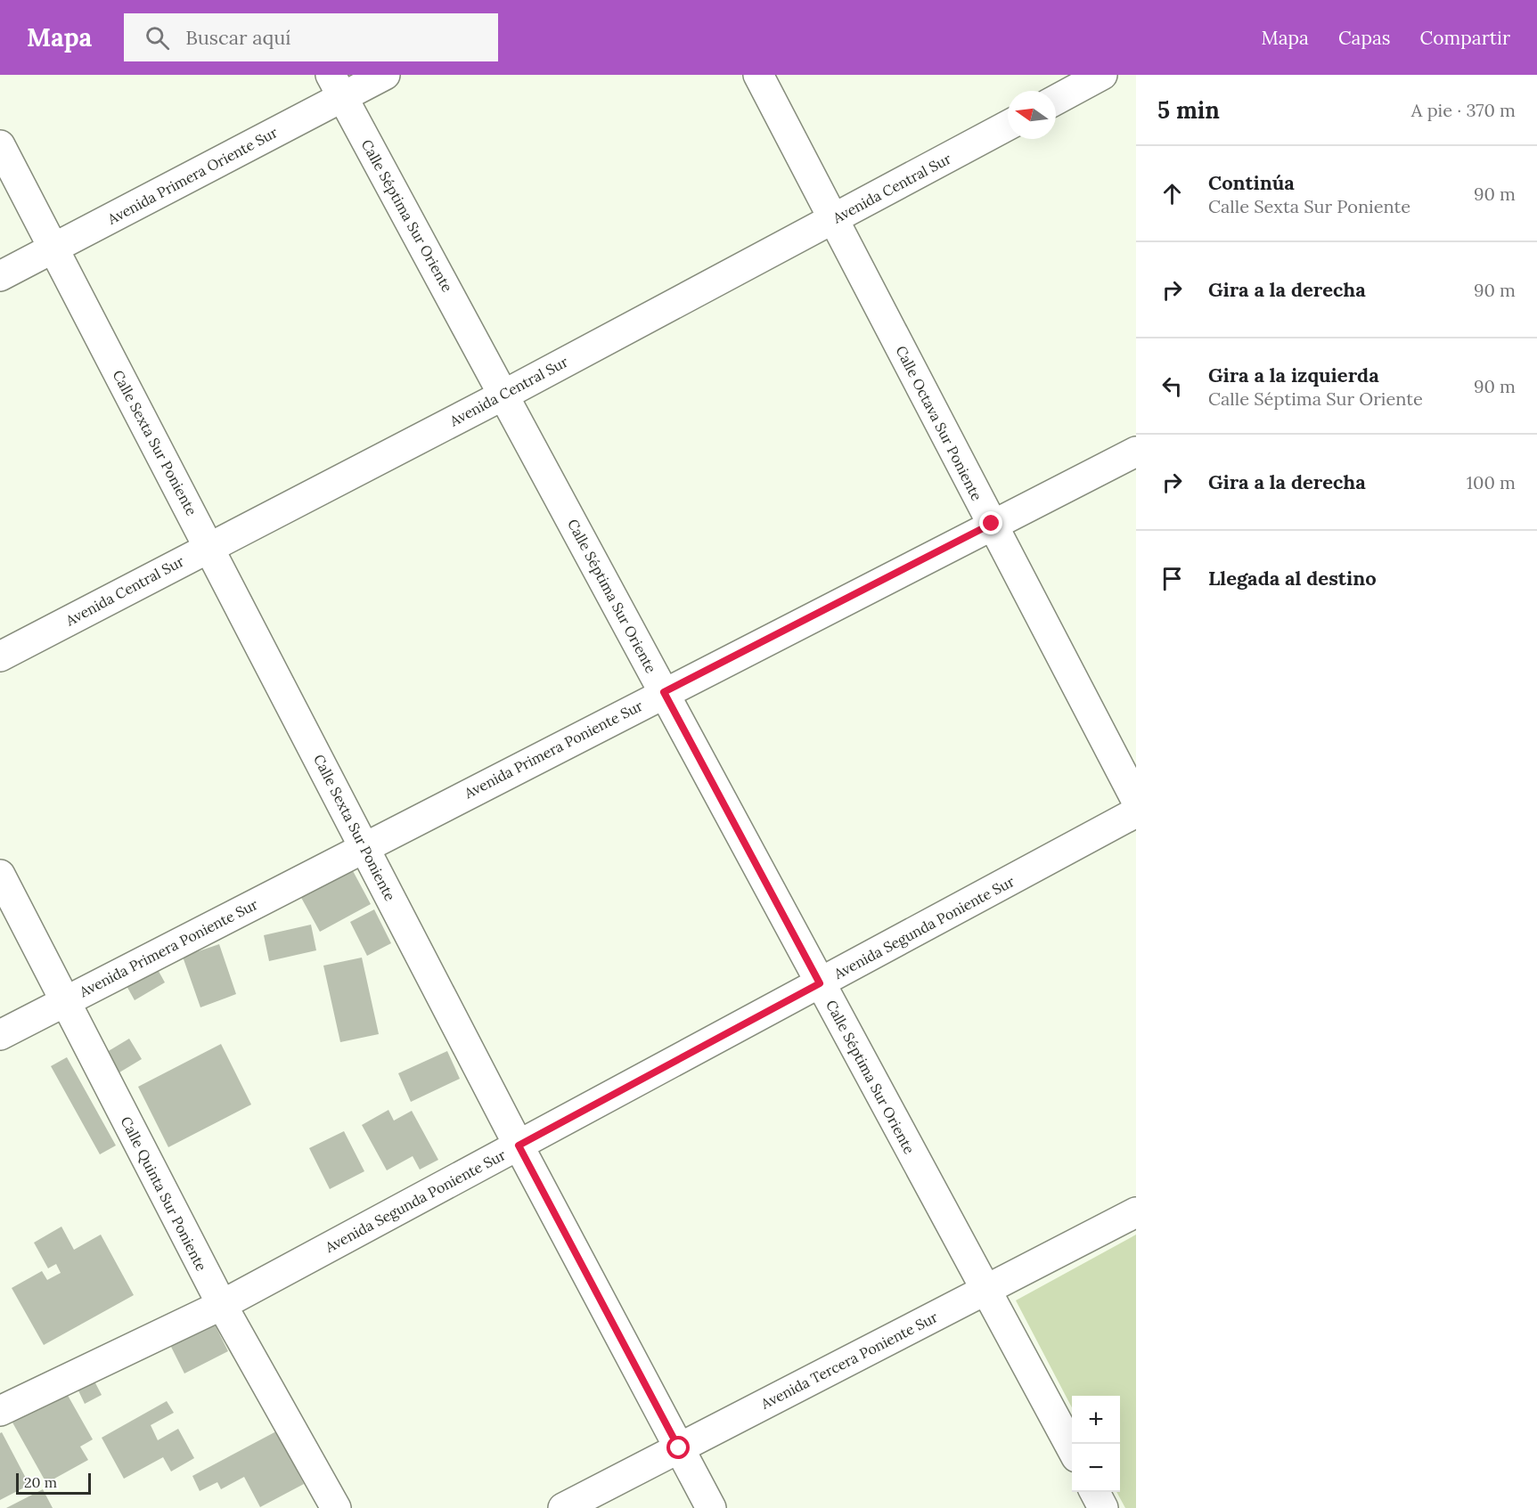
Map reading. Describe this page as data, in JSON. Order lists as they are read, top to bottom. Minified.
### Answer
{"streets":{"street":["Avenida Primera Oriente Sur","Avenida Central Sur","Calle Séptima Sur Oriente","Calle Octava Sur Poniente","Calle Sexta Sur Poniente","Avenida Primera Poniente Sur","Avenida Segunda Poniente Sur","Calle Quinta Sur Poniente","Avenida Tercera Poniente Sur"]},"crossings":[["Avenida Primera Oriente Sur","Calle Séptima Sur Oriente"],["Avenida Primera Oriente Sur","Calle Sexta Sur Poniente"],["Avenida Central Sur","Calle Séptima Sur Oriente"],["Avenida Central Sur","Calle Octava Sur Poniente"],["Avenida Central Sur","Calle Sexta Sur Poniente"],["Calle Séptima Sur Oriente","Avenida Primera Poniente Sur"],["Calle Séptima Sur Oriente","Avenida Segunda Poniente Sur"],["Calle Séptima Sur Oriente","Avenida Tercera Poniente Sur"],["Calle Octava Sur Poniente","Avenida Primera Poniente Sur"],["Calle Sexta Sur Poniente","Avenida Primera Poniente Sur"],["Calle Sexta Sur Poniente","Avenida Segunda Poniente Sur"],["Calle Sexta Sur Poniente","Avenida Tercera Poniente Sur"],["Avenida Primera Poniente Sur","Calle Quinta Sur Poniente"],["Avenida Segunda Poniente Sur","Calle Quinta Sur Poniente"]],"scale_bar":"20 m","north":"left","page":{"header":"Mapa","search":"Buscar aquí","nav":["Mapa","Capas","Compartir"],"heading":["5 min","A pie · 370 m"],"list":[["Continúa","Calle Sexta Sur Poniente","90 m"],["Gira a la derecha","90 m"],["Gira a la izquierda","Calle Séptima Sur Oriente","90 m"],["Gira a la derecha","100 m"],"Llegada al destino"],"map_buttons":["+","−"],"scale":"20 m"}}
